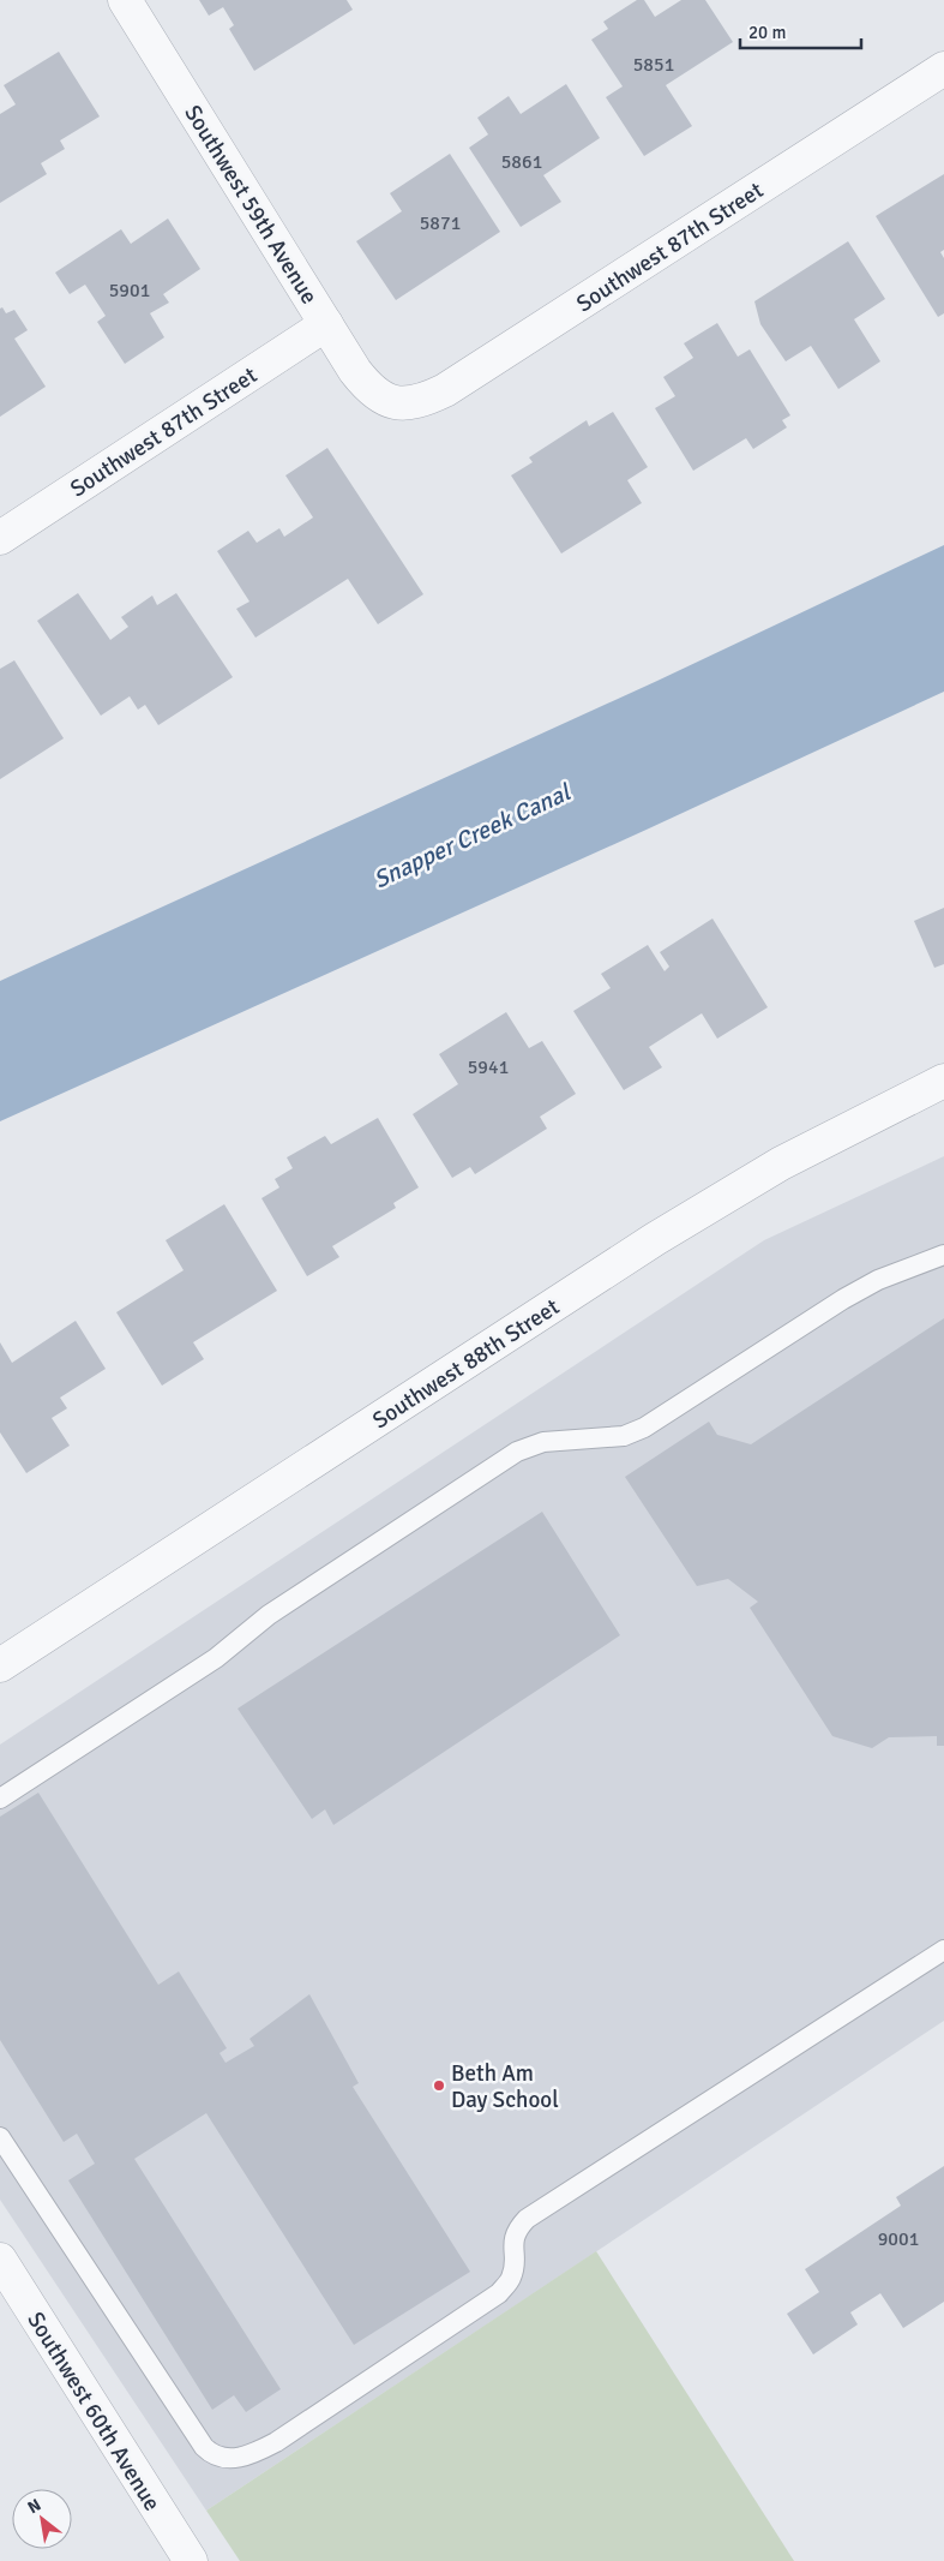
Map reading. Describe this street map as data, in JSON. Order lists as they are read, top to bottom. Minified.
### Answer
{"streets":{"street":["Southwest 59th Avenue","Southwest 87th Street","Southwest 88th Street","Southwest 60th Avenue"]},"crossings":[["Southwest 59th Avenue","Southwest 87th Street"]],"water":["Snapper Creek Canal"],"places":["Beth Am Day School"],"house_numbers":["5851","5861","5871","5901","5941","9001"],"scale_bar":"20 m","north":"top left"}
